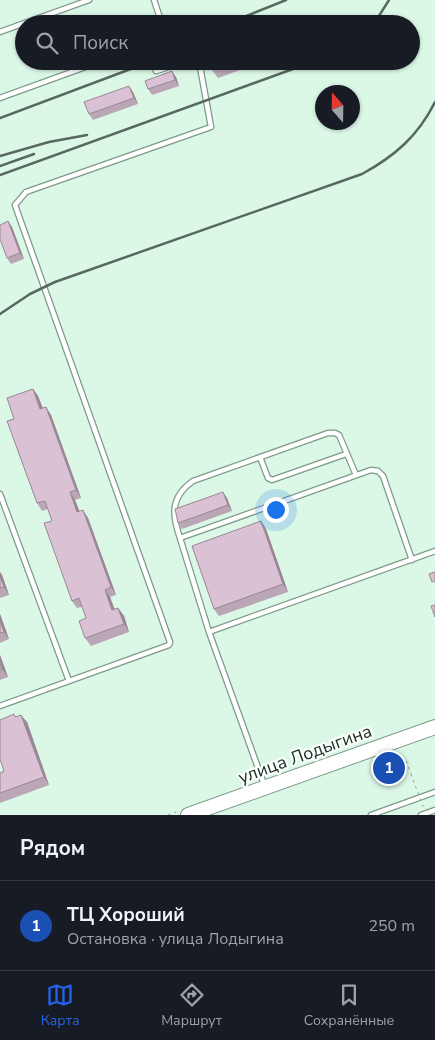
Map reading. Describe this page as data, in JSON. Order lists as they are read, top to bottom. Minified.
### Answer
{"streets":{"main road":["улица Лодыгина"]},"north":"top","page":{"search":"Поиск","pins":"1","heading":"Рядом","list":[{"mark":"1","name":"ТЦ Хороший","note":"Остановка · улица Лодыгина","value":"250 m"}],"nav":["Карта","Маршрут","Сохранённые"]}}
